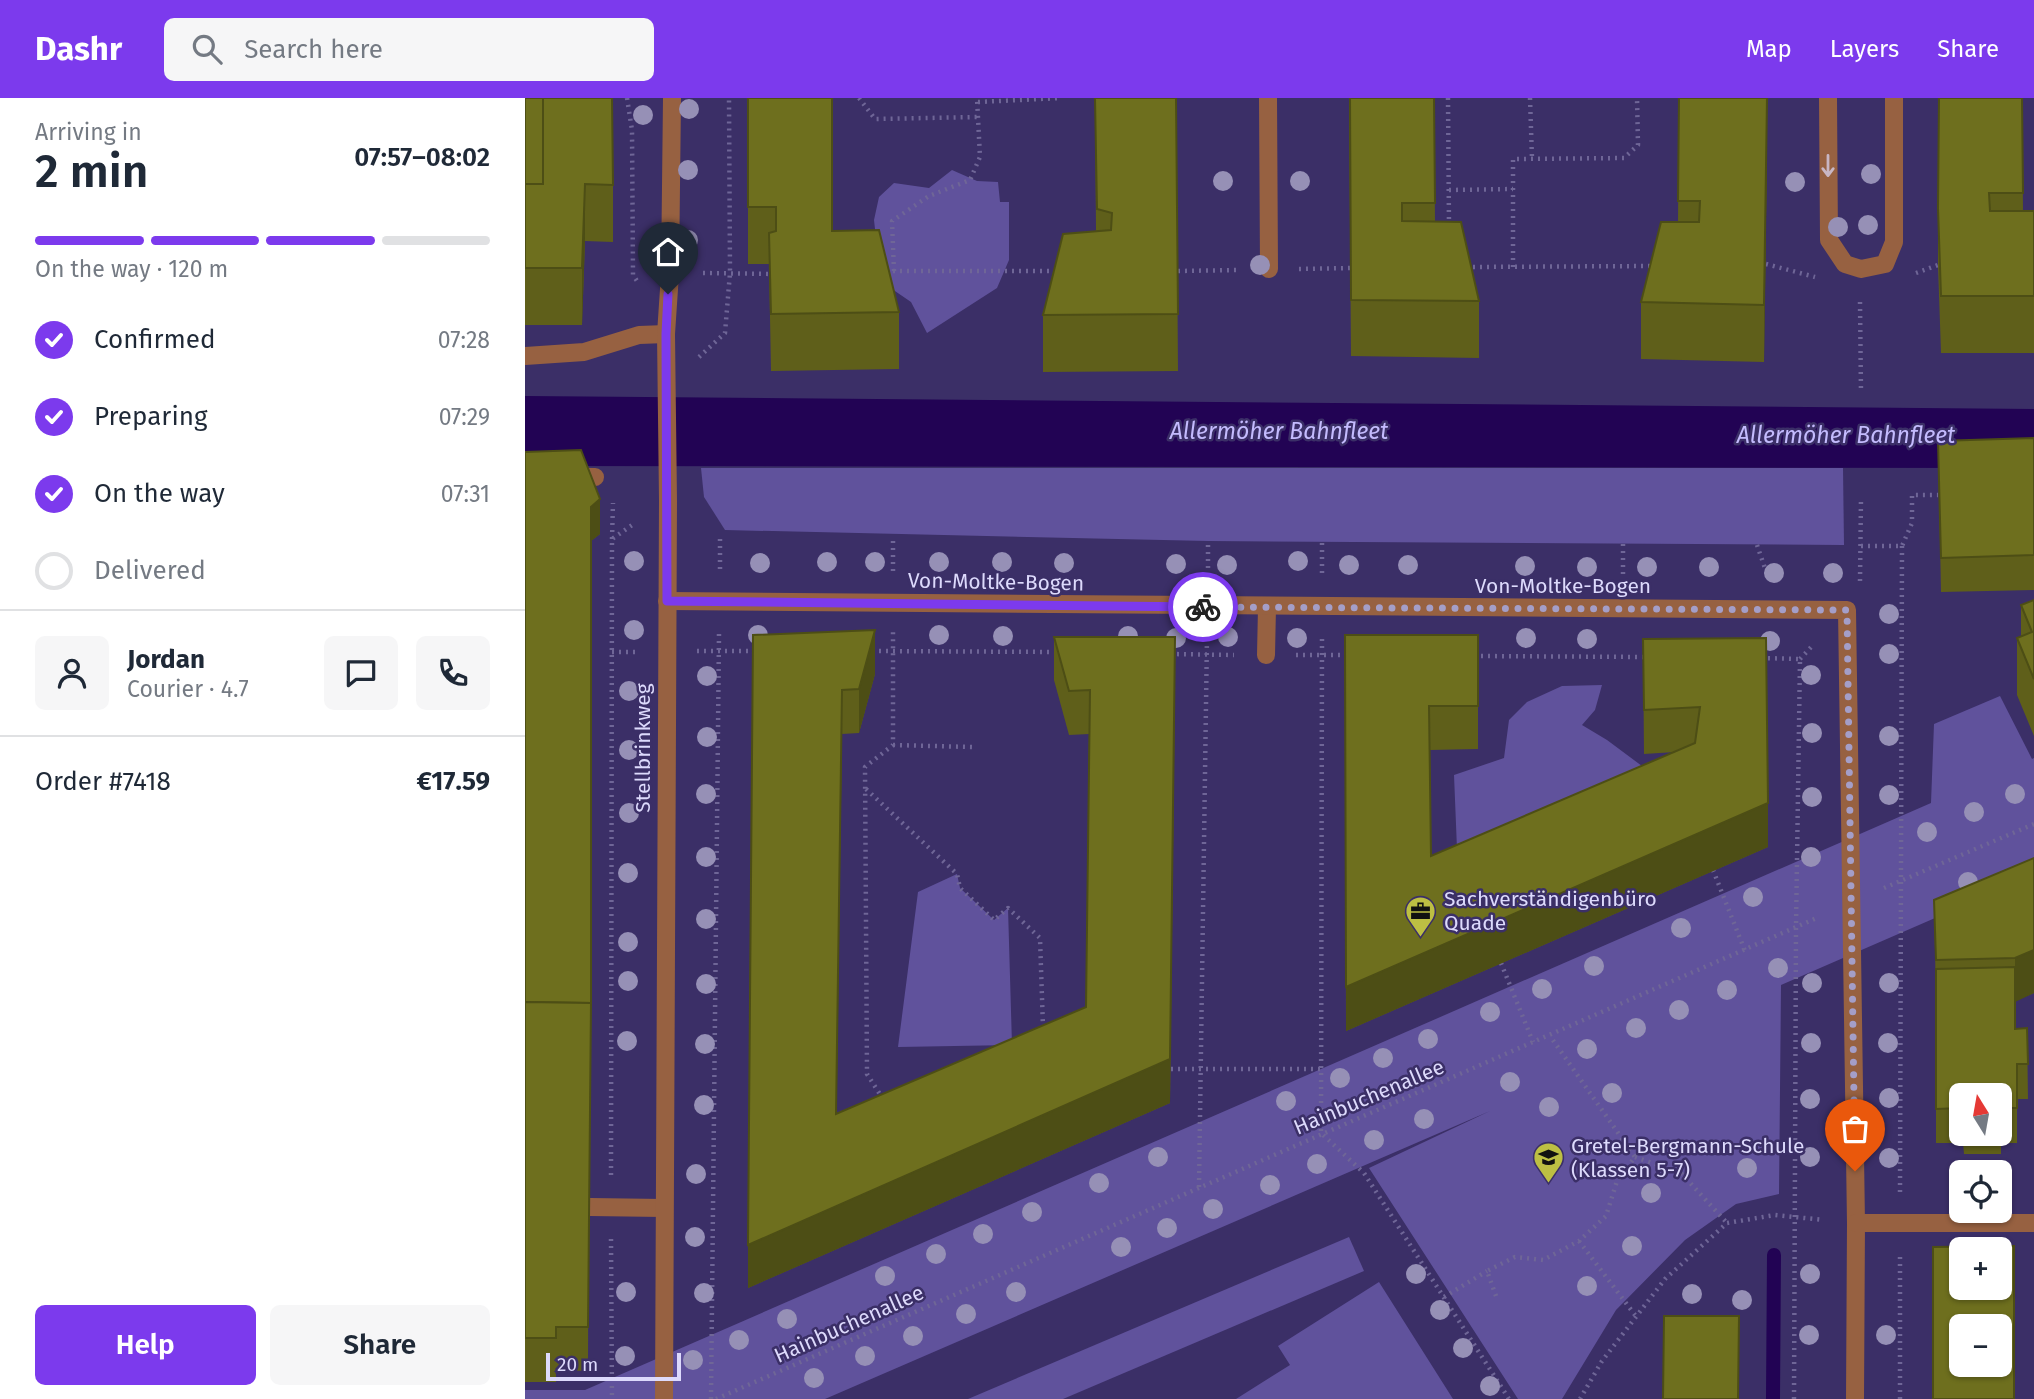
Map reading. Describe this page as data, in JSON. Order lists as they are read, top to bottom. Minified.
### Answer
{"streets":{"street":["Von-Moltke-Bogen","Stellbrinkweg"],"path":["Hainbuchenallee"]},"crossings":[["Von-Moltke-Bogen","Stellbrinkweg"]],"water":["Allermöher Bahnfleet"],"places":{"office":["Sachverständigenbüro Quade"],"school or university":["Gretel-Bergmann-Schule (Klassen 5-7)"]},"scale_bar":"20 m","north":"top","page":{"header":"Dashr","search":"Search here","nav":["Map","Layers","Share"],"heading":["2 min","Arriving in","07:57–08:02"],"panel":["Jordan","Courier · 4.7","Order #7418","€17.59"],"bar":"On the way · 120 m","list":[["Confirmed","07:28"],["Preparing","07:29"],["On the way","07:31"],"Delivered"],"map_buttons":["+","−"],"buttons":["Help","Share"],"scale":"20 m"}}
